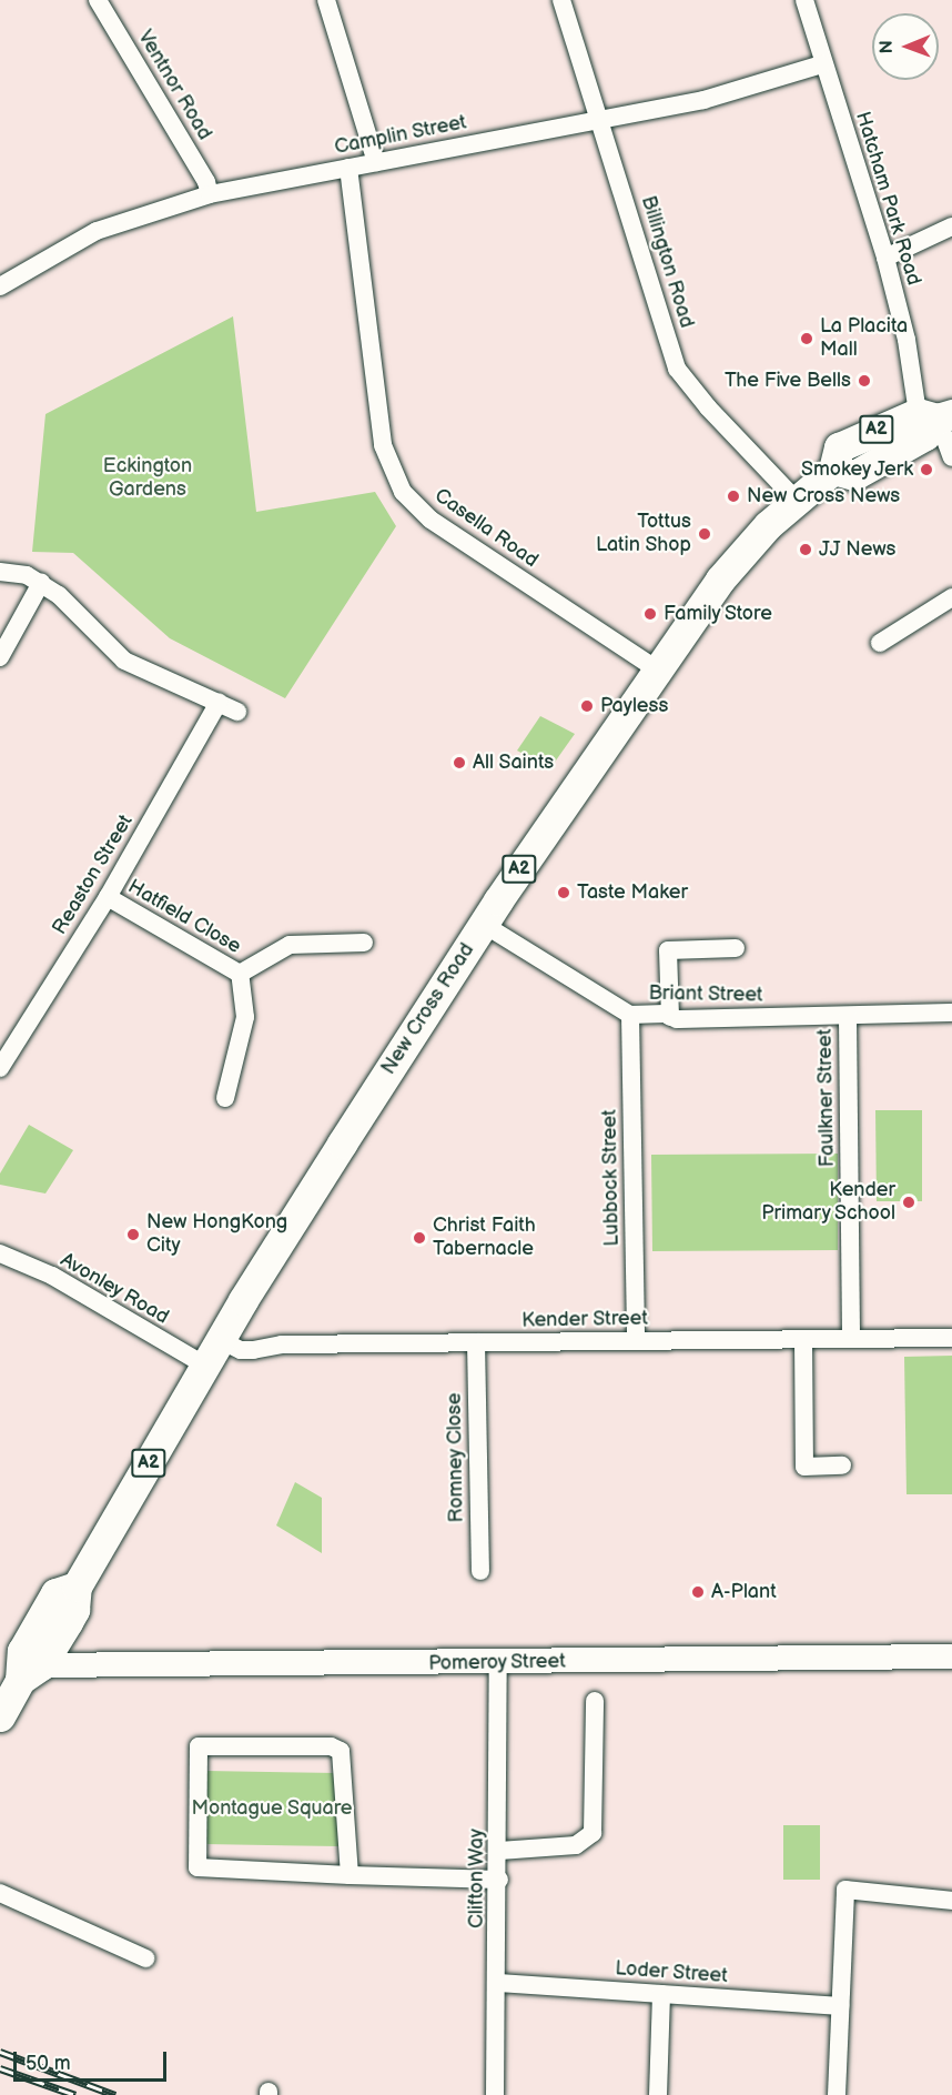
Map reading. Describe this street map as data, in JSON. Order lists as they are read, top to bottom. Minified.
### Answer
{"streets":{"highway":["A2","New Cross Road"],"main road":["Pomeroy Street"],"street":["Ventnor Road","Camplin Street","Hatcham Park Road","Billington Road","Casella Road","Reaston Street","Hatfield Close","Briant Street","Faulkner Street","Lubbock Street","Avonley Road","Kender Street","Romney Close","Clifton Way","Loder Street"]},"crossings":[["Ventnor Road","Camplin Street"],["Camplin Street","Hatcham Park Road"],["Camplin Street","Billington Road"],["Camplin Street","Casella Road"],["Hatcham Park Road","New Cross Road"],["Billington Road","New Cross Road"],["Casella Road","New Cross Road"],["Reaston Street","Hatfield Close"],["Briant Street","New Cross Road"],["Briant Street","Faulkner Street"],["Briant Street","Lubbock Street"],["New Cross Road","Avonley Road"],["New Cross Road","Kender Street"],["New Cross Road","Pomeroy Street"],["Faulkner Street","Kender Street"],["Lubbock Street","Kender Street"],["Kender Street","Romney Close"],["Pomeroy Street","Clifton Way"],["Clifton Way","Loder Street"]],"parks":["Eckington Gardens","Montague Square"],"places":["La Placita Mall","The Five Bells","Smokey Jerk","New Cross News","Tottus Latin Shop","JJ News","Family Store","Payless","All Saints","Taste Maker","Kender Primary School","New HongKong City","Christ Faith Tabernacle","A-Plant"],"scale_bar":"50 m","north":"left"}
